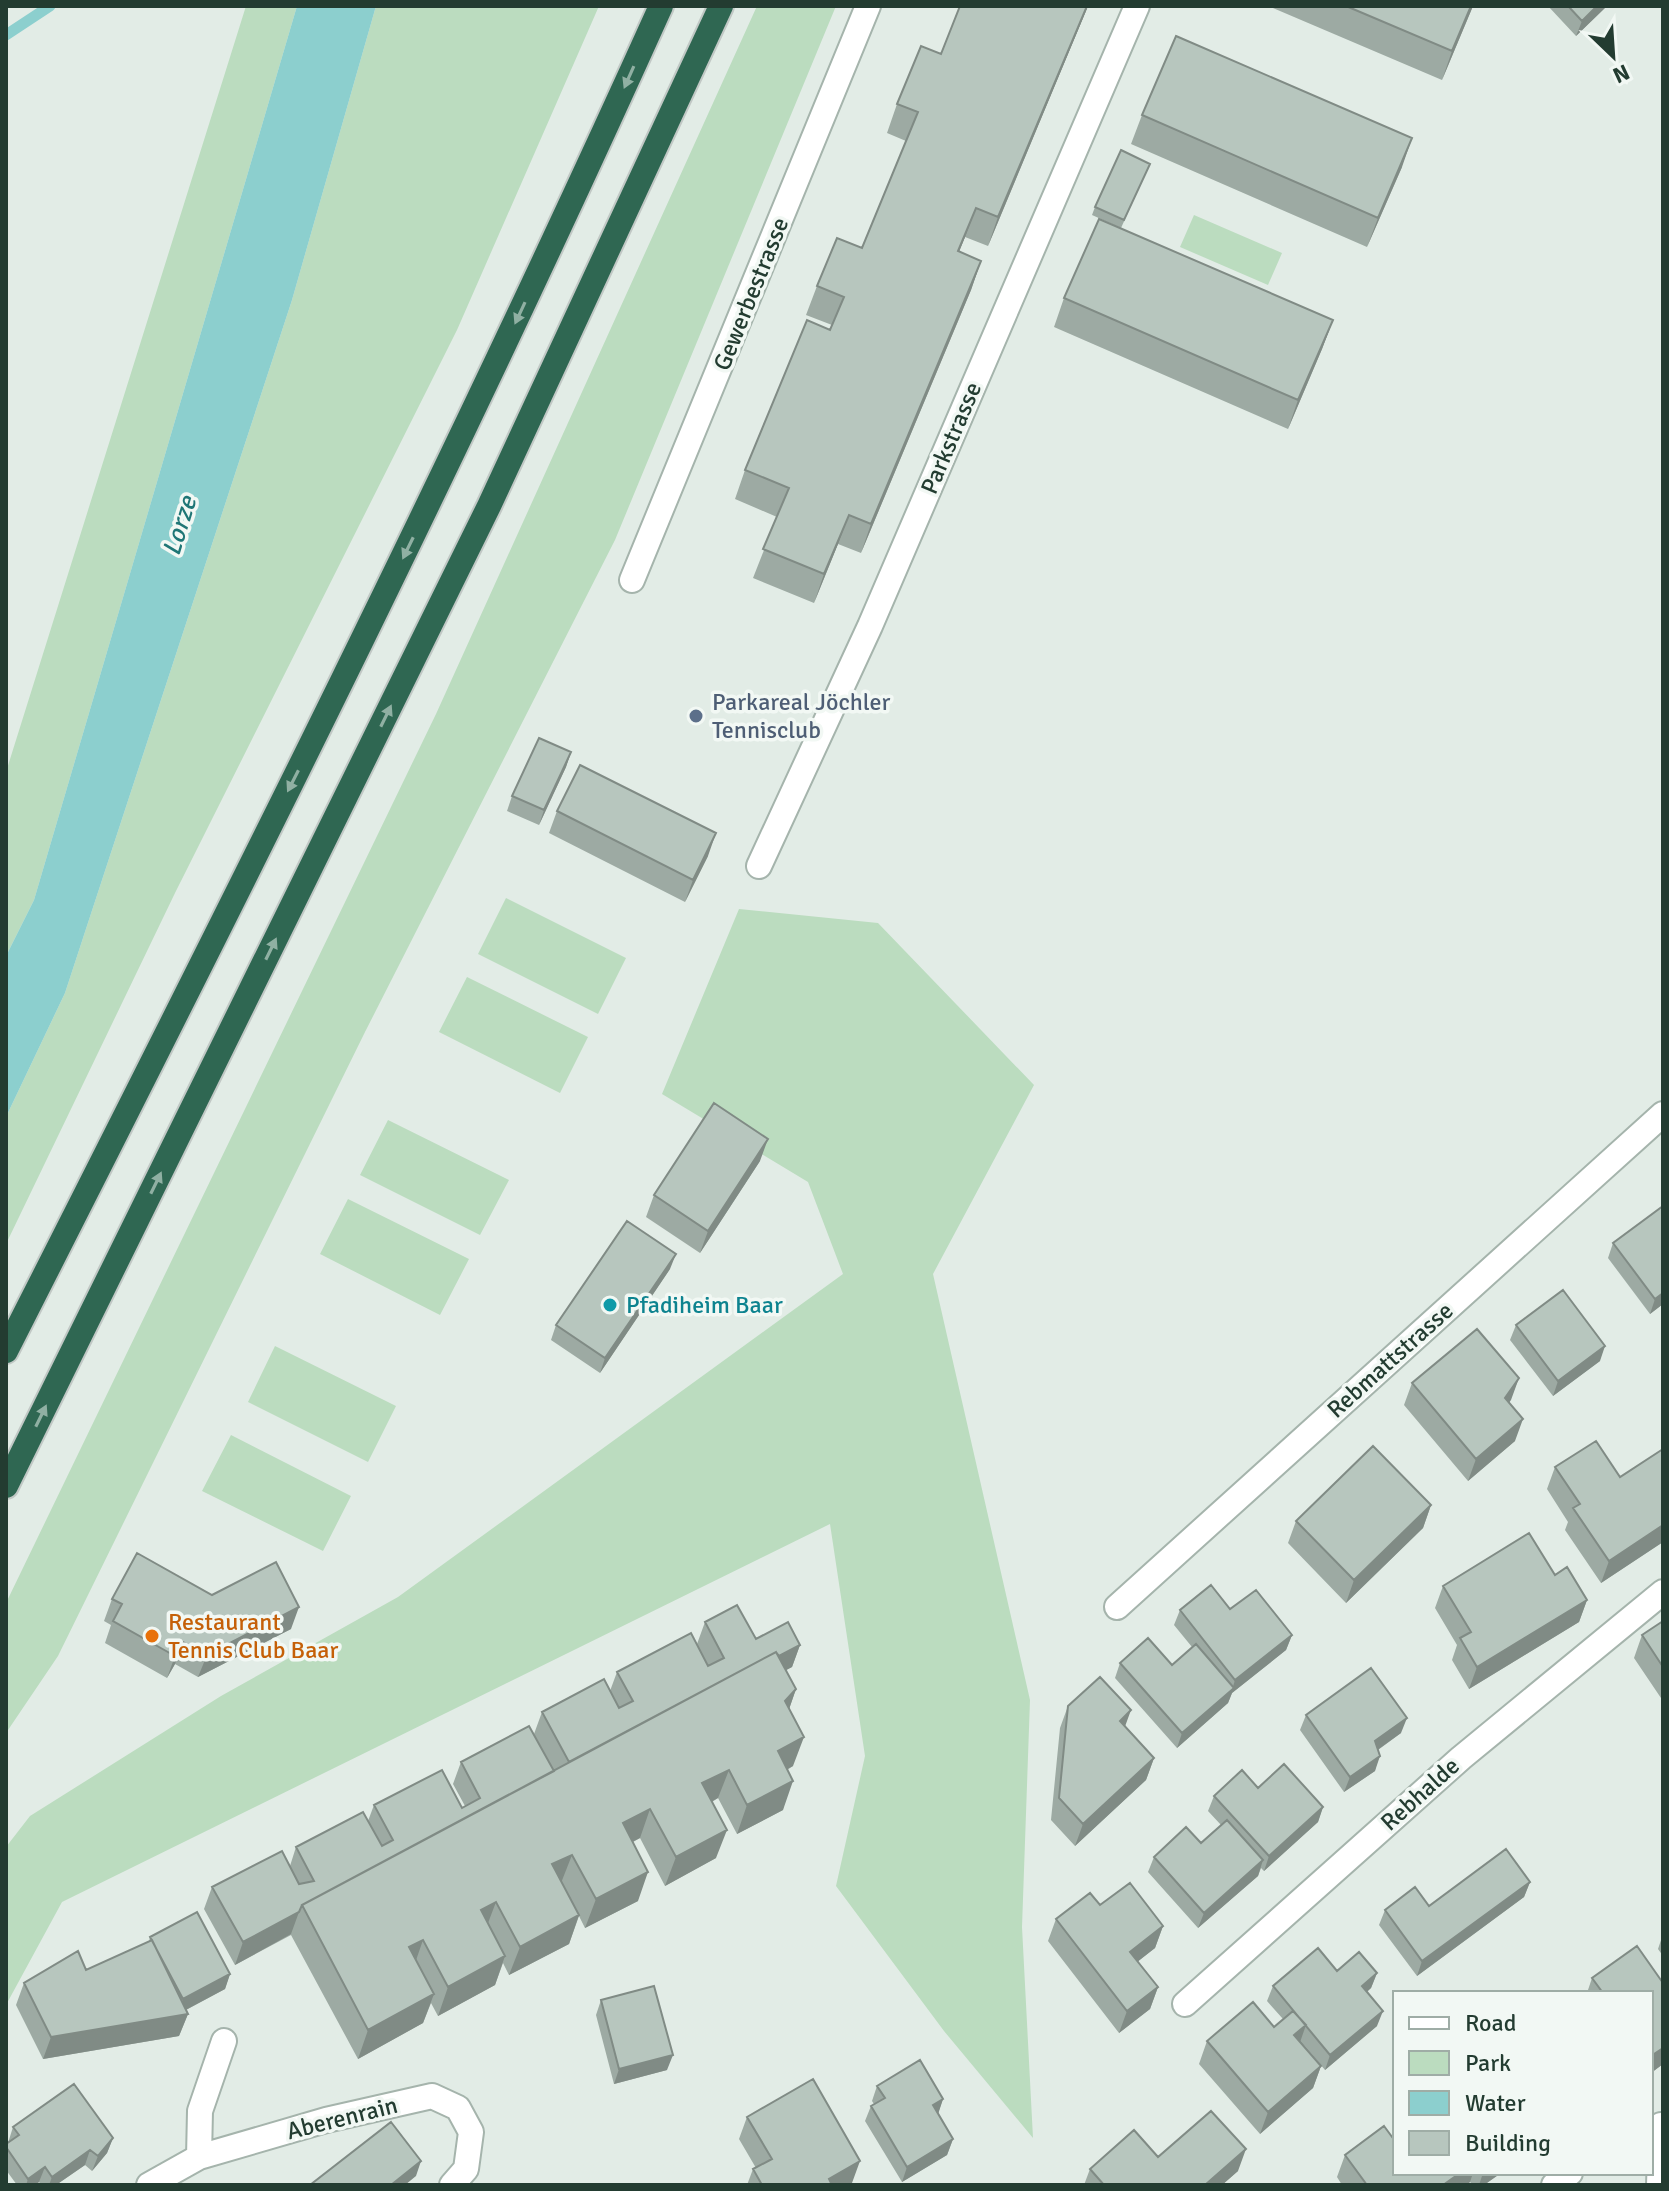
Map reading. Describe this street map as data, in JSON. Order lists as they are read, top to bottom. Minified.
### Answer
{"streets":{"street":["Gewerbestrasse","Parkstrasse","Rebmattstrasse","Rebhalde","Aberenrain"]},"water":["Lorze"],"places":["Parkareal Jöchler Tennisclub","Pfadiheim Baar","Restaurant Tennis Club Baar"],"legend":["Road","Park","Water","Building"],"north":"bottom right"}
